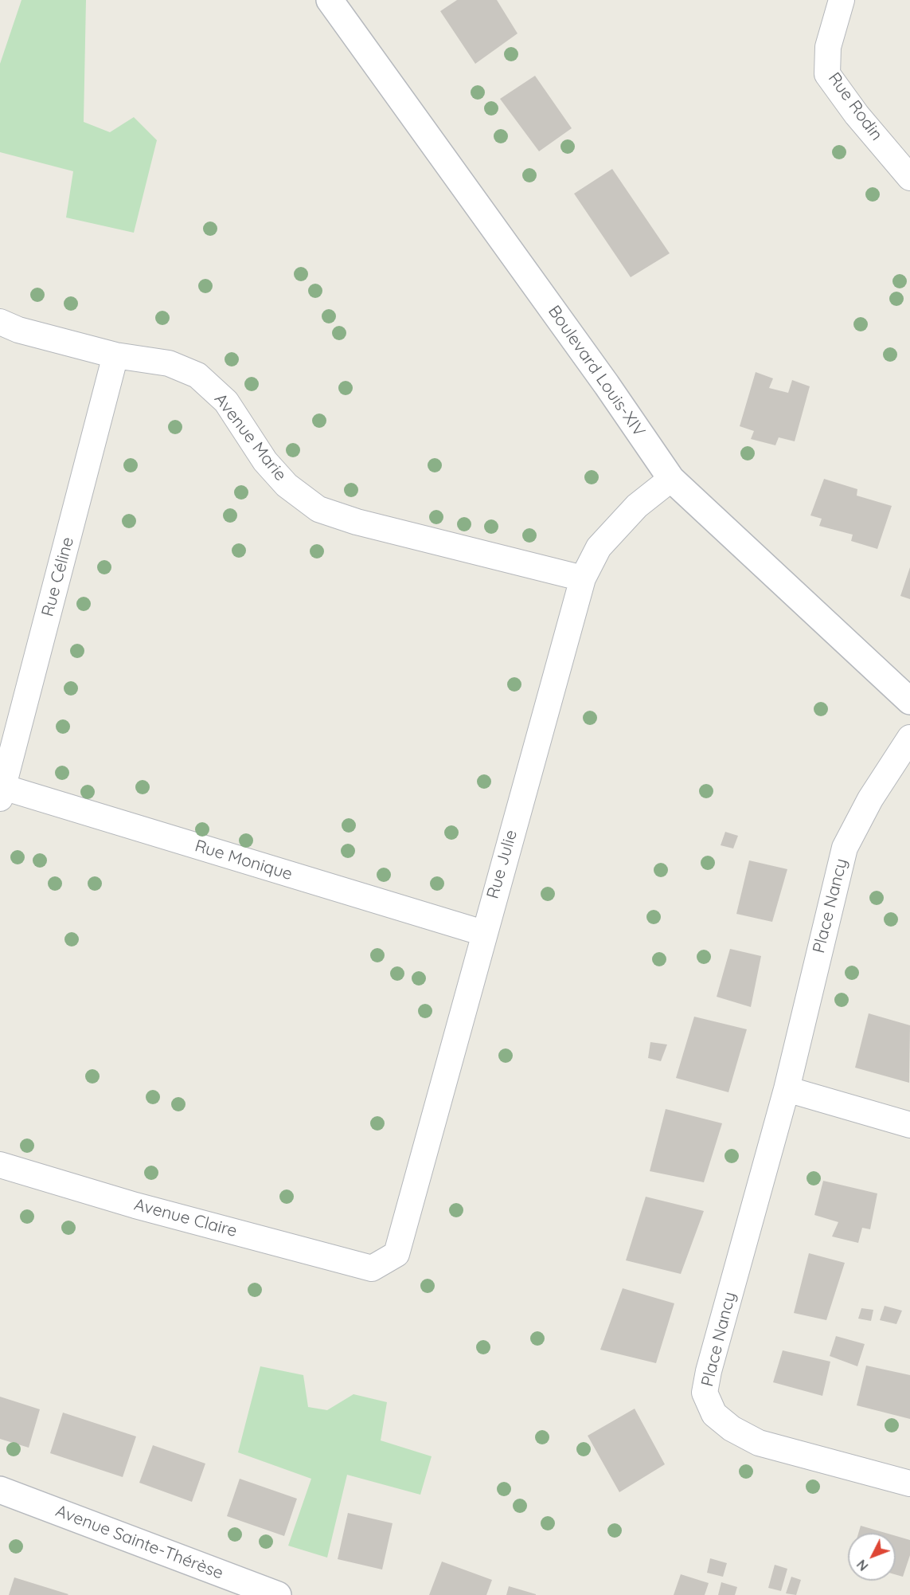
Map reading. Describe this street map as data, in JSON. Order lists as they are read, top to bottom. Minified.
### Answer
{"streets":{"main road":["Boulevard Louis-XIV","Avenue Sainte-Thérèse"],"street":["Rue Rodin","Avenue Marie","Rue Céline","Rue Monique","Rue Julie","Place Nancy","Avenue Claire"]},"crossings":[["Boulevard Louis-XIV","Rue Julie"],["Avenue Marie","Rue Céline"],["Avenue Marie","Rue Julie"],["Rue Céline","Rue Monique"],["Rue Monique","Rue Julie"],["Rue Julie","Avenue Claire"]],"north":"bottom left"}
